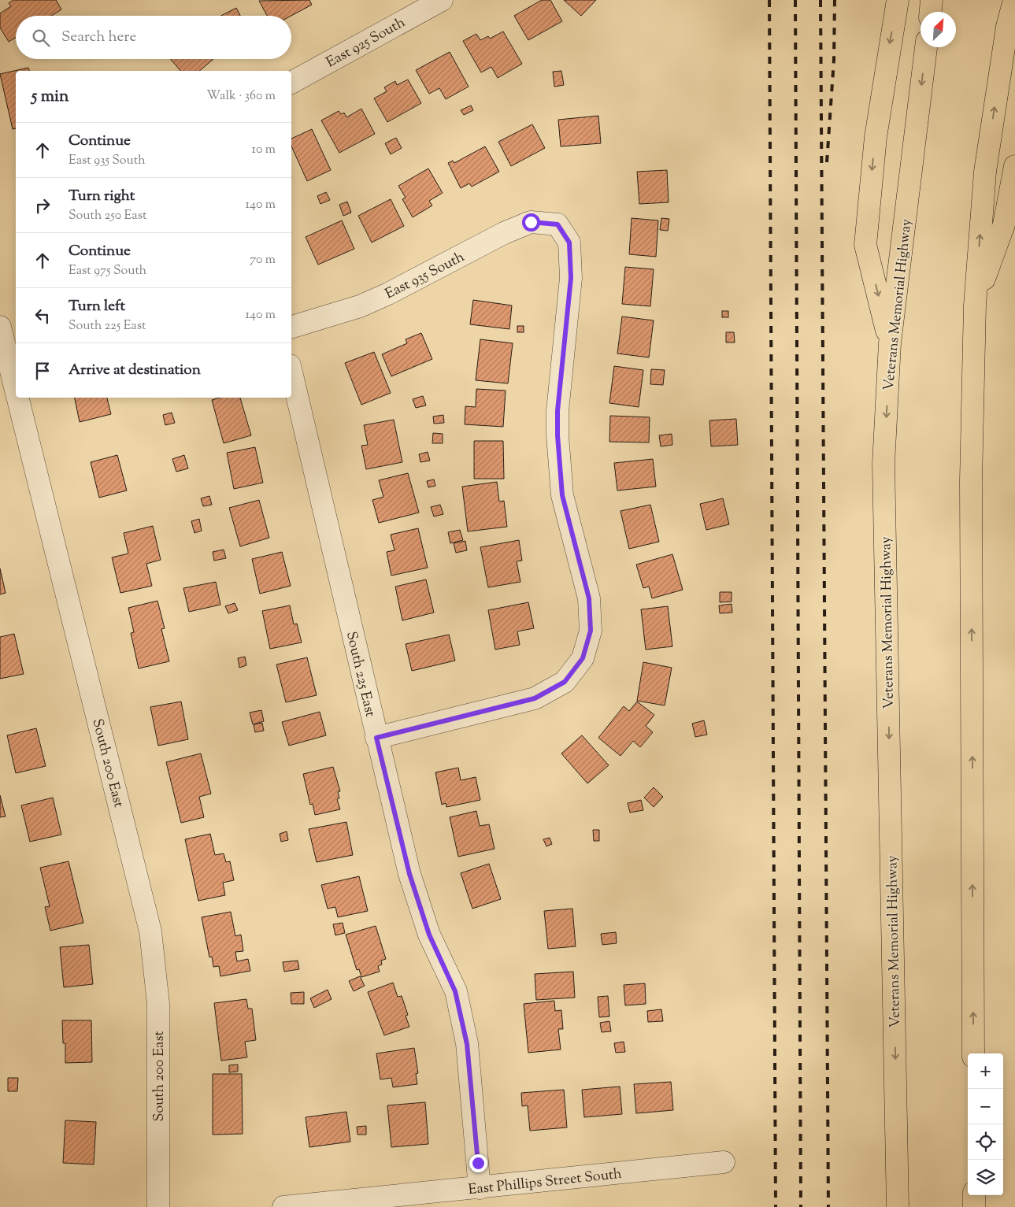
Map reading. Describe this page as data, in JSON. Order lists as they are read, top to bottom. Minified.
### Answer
{"streets":{"highway":["Veterans Memorial Highway"],"street":["East 925 South","East 935 South","South 225 East","South 200 East","East Phillips Street South"]},"crossings":[["East 935 South","South 225 East"],["South 225 East","East Phillips Street South"]],"north":"top right","page":{"search":"Search here","heading":["5 min","Walk · 360 m"],"list":[["Continue","East 935 South","10 m"],["Turn right","South 250 East","140 m"],["Continue","East 975 South","70 m"],["Turn left","South 225 East","140 m"],"Arrive at destination"],"map_buttons":["+","−"]}}
